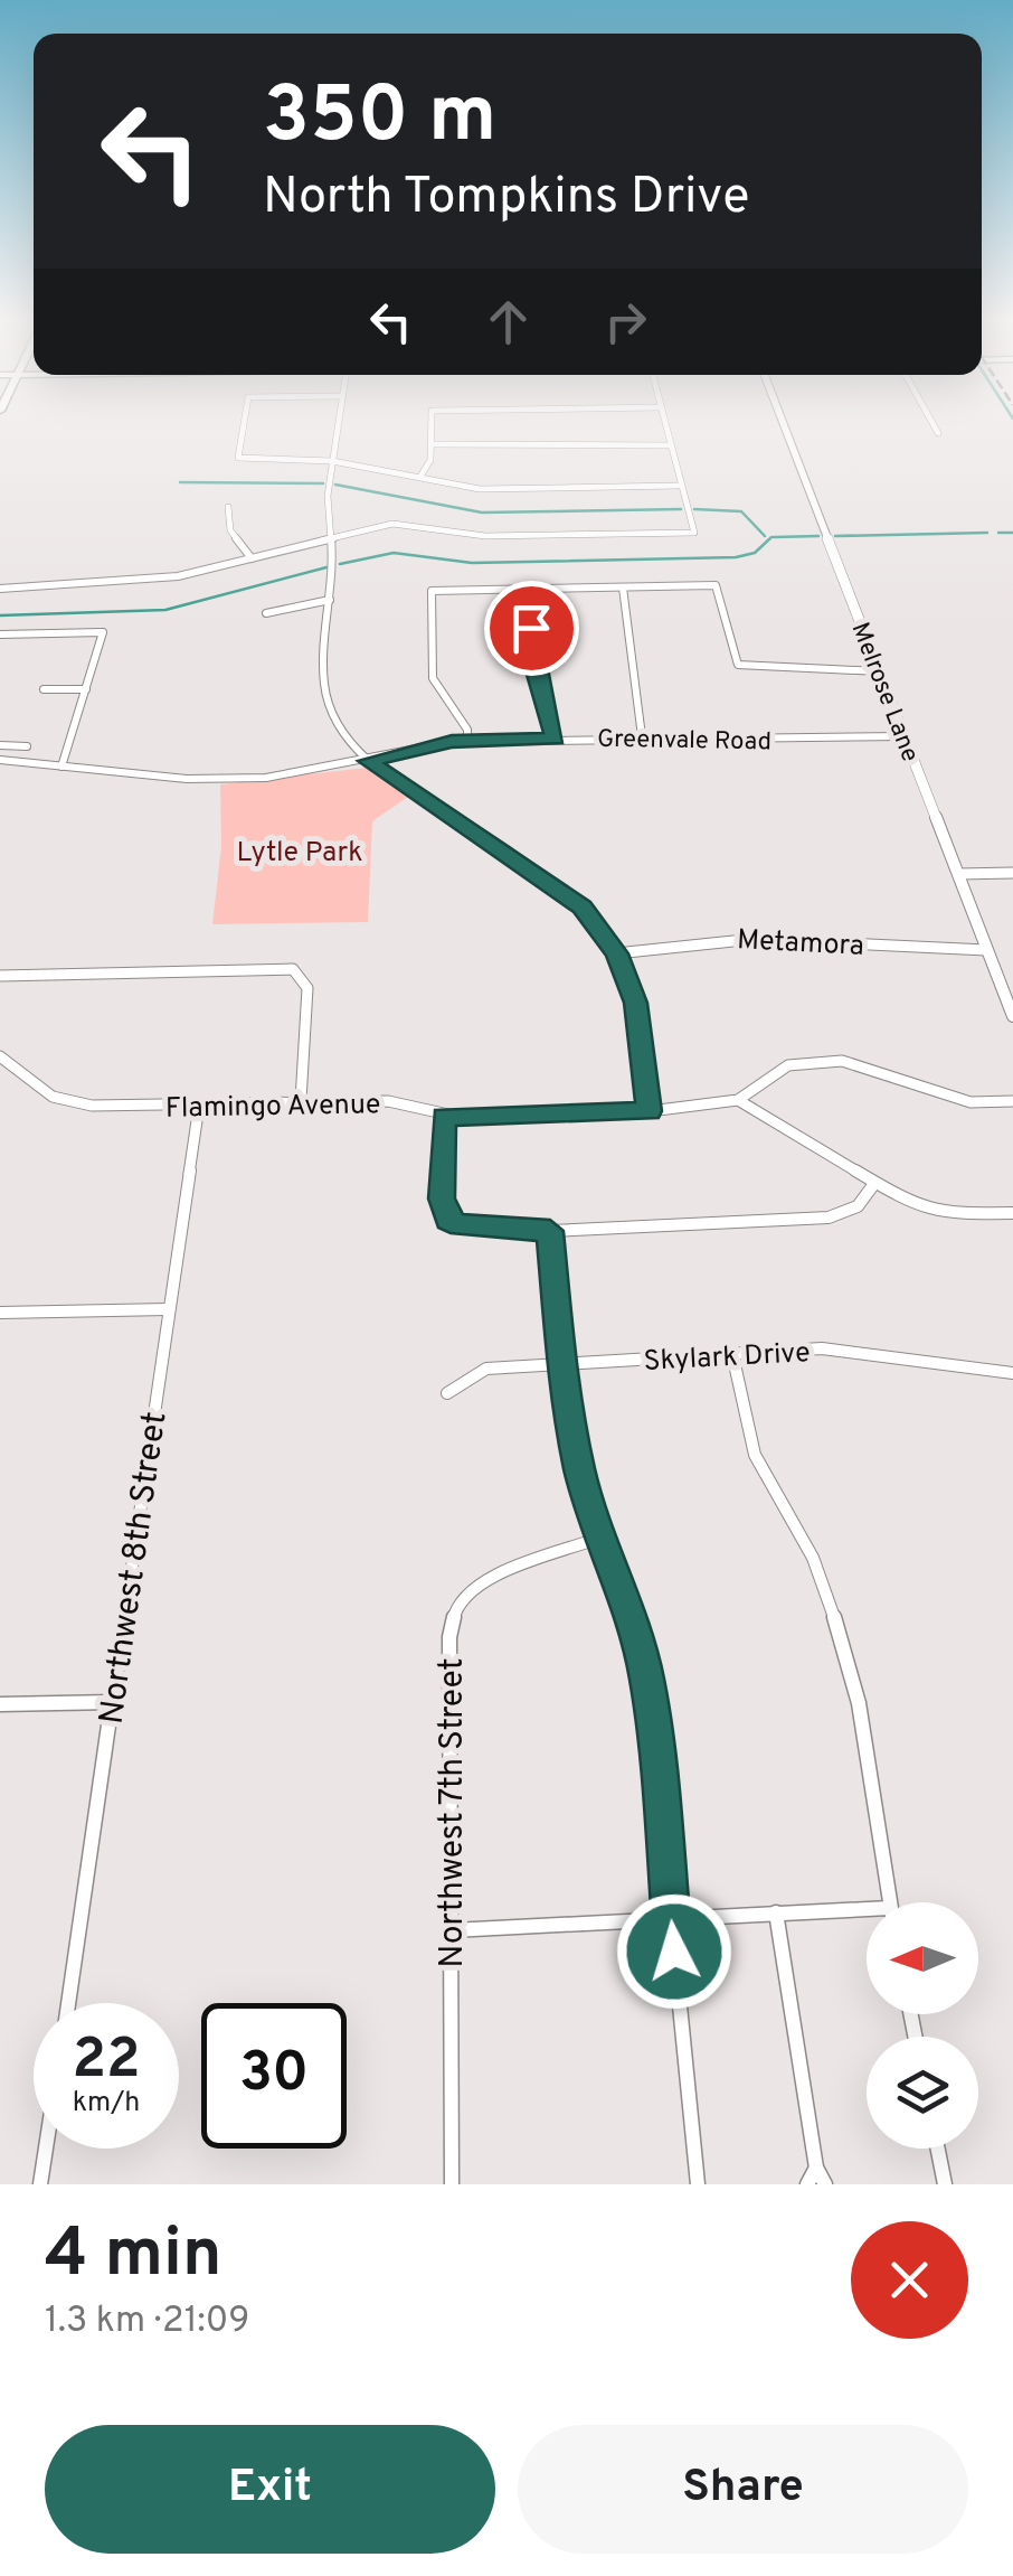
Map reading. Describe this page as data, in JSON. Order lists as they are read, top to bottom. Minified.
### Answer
{"streets":{"street":["Melrose Lane","Greenvale Road","Metamora","Flamingo Avenue","Skylark Drive","Northwest 8th Street","Northwest 7th Street"]},"crossings":[["Melrose Lane","Greenvale Road"],["Melrose Lane","Metamora"],["Flamingo Avenue","Northwest 8th Street"]],"parks":["Lytle Park"],"north":"left","page":{"turn":["350 m","North Tompkins Drive"],"speed":"22 km/h","limit":"30","heading":["4 min","1.3 km · 21:09"],"buttons":["Exit","Share"]}}
